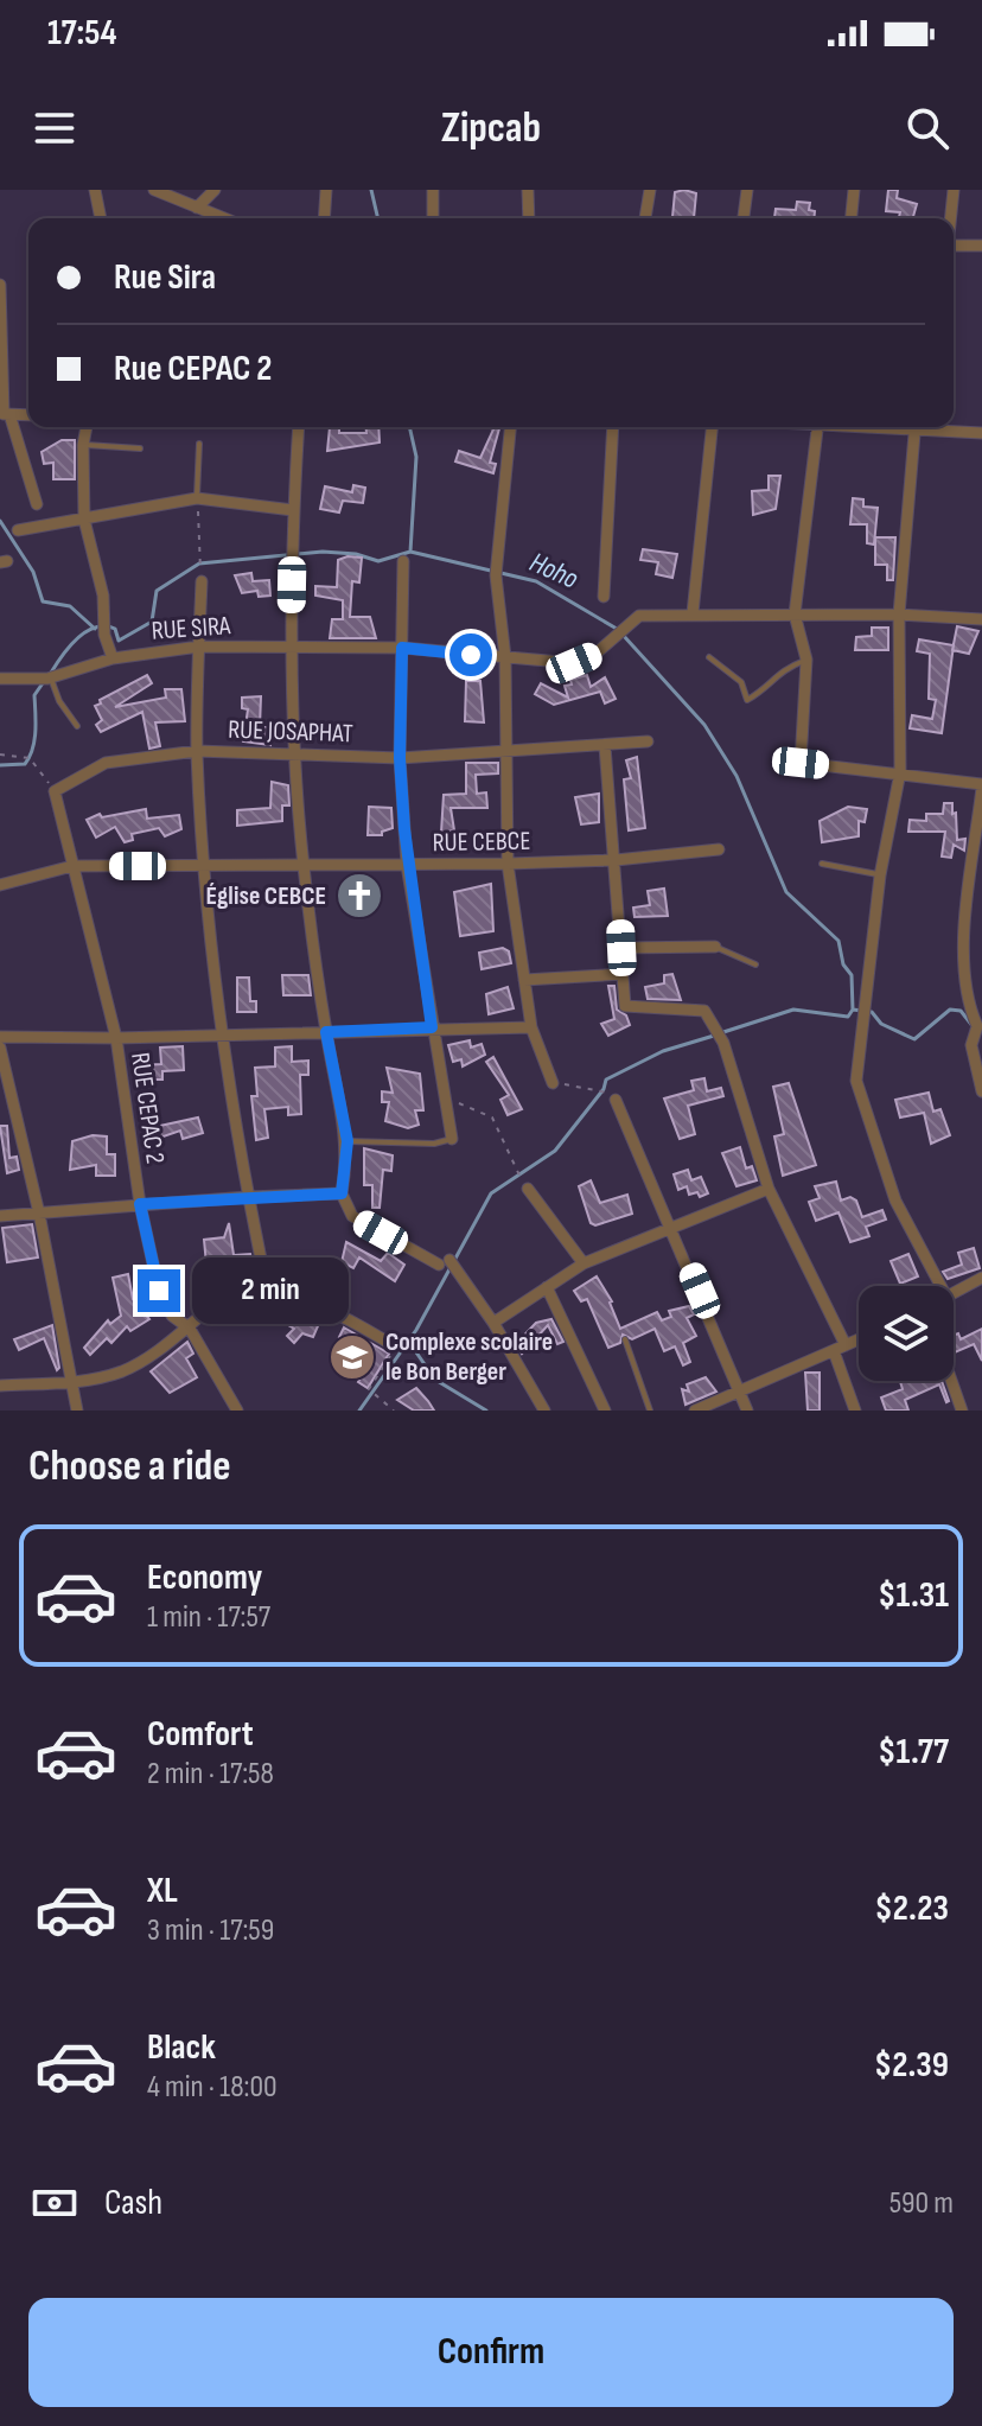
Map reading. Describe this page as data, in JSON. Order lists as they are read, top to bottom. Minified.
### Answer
{"streets":{"street":["RUE SIRA","RUE JOSAPHAT","RUE CEBCE","RUE CEPAC 2"]},"crossings":[["RUE JOSAPHAT","RUE CEPAC 2"],["RUE CEBCE","RUE CEPAC 2"]],"water":["Hoho"],"places":{"church":["Église CEBCE"],"school or university":["Complexe scolaire le Bon Berger"]},"page":{"status":"17:54","header":"Zipcab","banner":["Rue Sira","Rue CEPAC 2"],"bubble":"2 min","heading":"Choose a ride","list":[{"name":"Economy","note":"1 min · 17:57","value":"$1.31"},{"name":"Comfort","note":"2 min · 17:58","value":"$1.77"},{"name":"XL","note":"3 min · 17:59","value":"$2.23"},{"name":"Black","note":"4 min · 18:00","value":"$2.39"}],"pay":["Cash","590 m"],"buttons":"Confirm"}}
